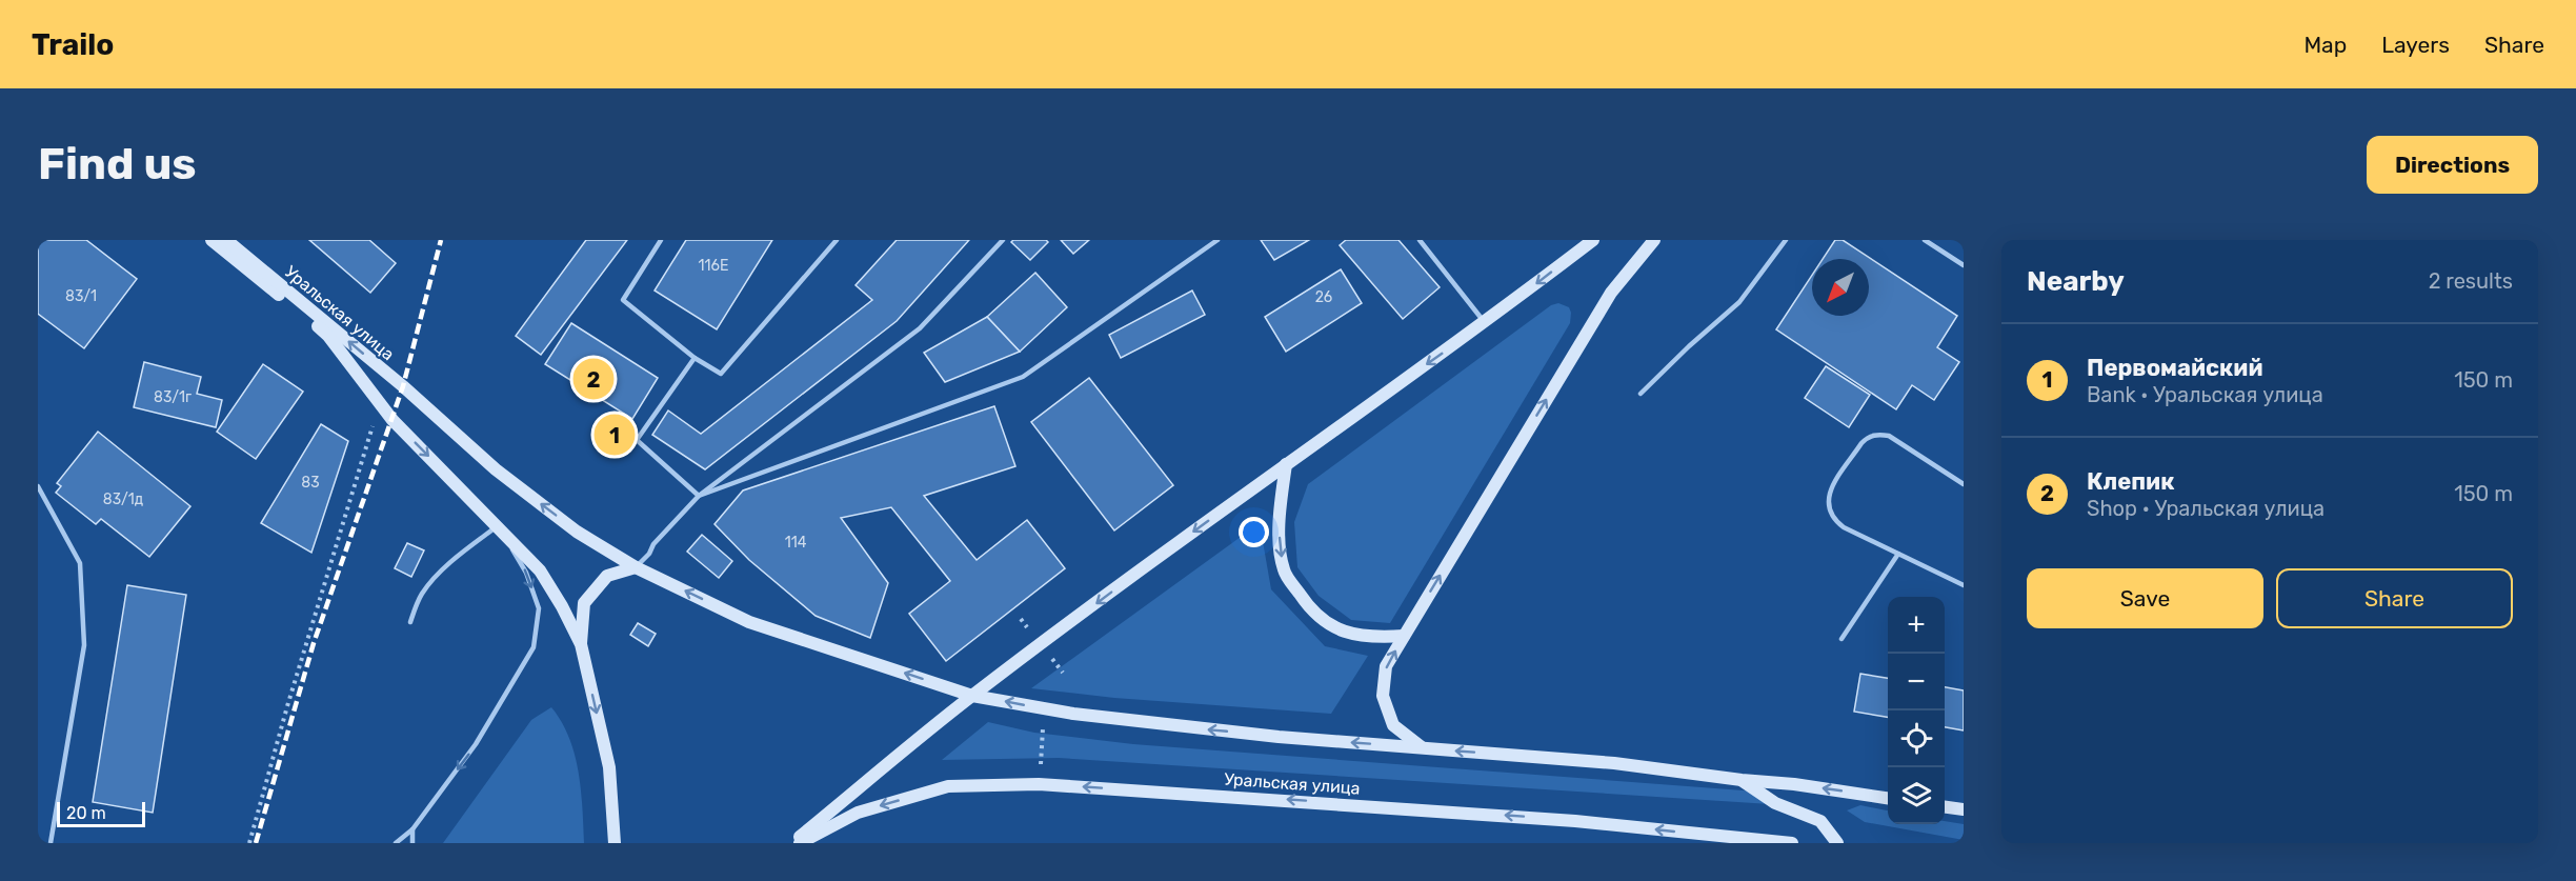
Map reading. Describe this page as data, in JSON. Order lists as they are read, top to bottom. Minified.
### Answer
{"streets":{"main road":["Уральская улица"]},"house_numbers":["116Е","83/1","26","83/1г","83","83/1д","114"],"scale_bar":"20 m","north":"bottom left","page":{"header":"Trailo","nav":["Map","Layers","Share"],"buttons":["Directions",["Save","Share"]],"title":"Find us","heading":["Nearby","2 results"],"list":[{"mark":"1","name":"Первомайский","note":"Bank · Уральская улица","value":"150 m"},{"mark":"2","name":"Клепик","note":"Shop · Уральская улица","value":"150 m"}],"pins":["2","1"],"map_buttons":["+","−"],"scale":"20 m"}}
